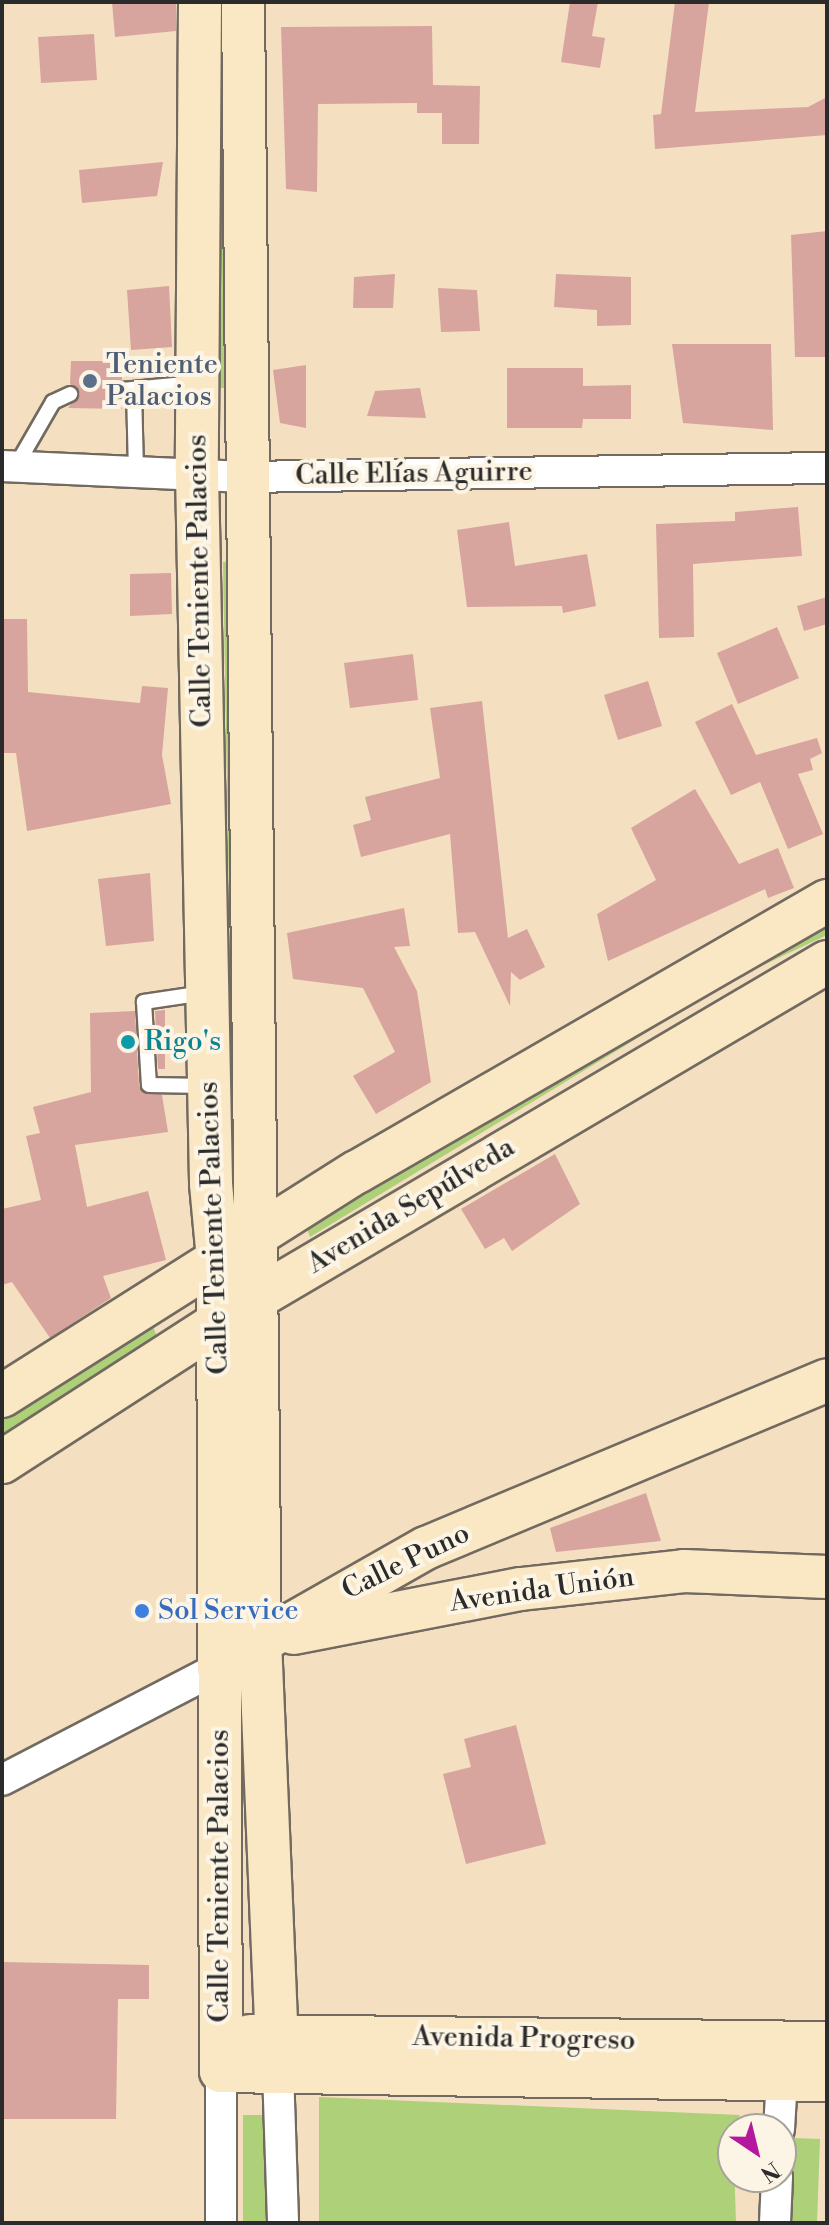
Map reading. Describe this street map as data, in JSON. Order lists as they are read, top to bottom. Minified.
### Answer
{"streets":{"main road":["Calle Teniente Palacios","Avenida Sepúlveda","Calle Puno","Avenida Unión","Avenida Progreso"],"street":["Calle Elías Aguirre"]},"crossings":[["Calle Elías Aguirre","Calle Teniente Palacios"],["Calle Teniente Palacios","Avenida Sepúlveda"],["Calle Teniente Palacios","Calle Puno"],["Calle Teniente Palacios","Avenida Unión"],["Calle Teniente Palacios","Avenida Progreso"],["Calle Puno","Avenida Unión"]],"places":["Teniente Palacios","Rigo's","Sol Service"],"north":"bottom right"}
